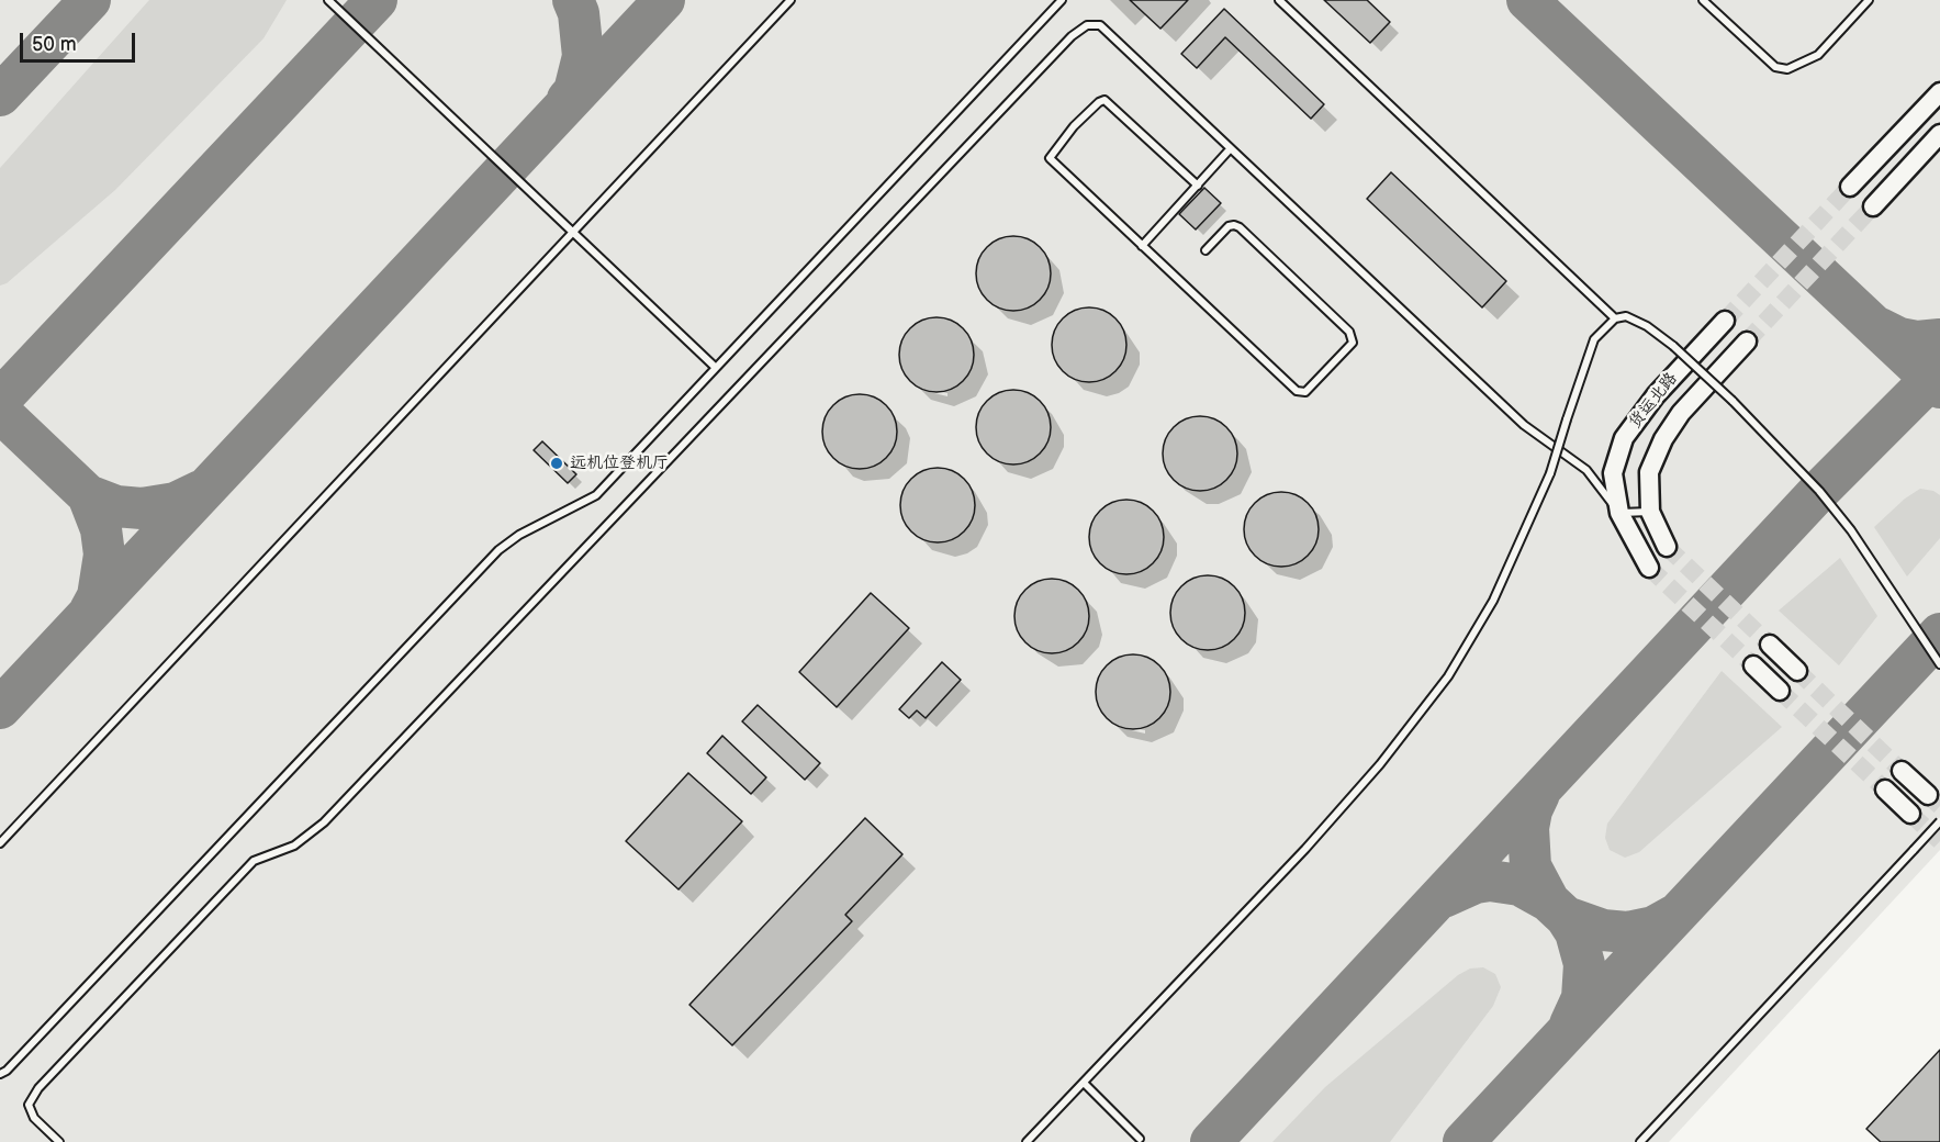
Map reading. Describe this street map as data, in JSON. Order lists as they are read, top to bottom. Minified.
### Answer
{"streets":{"main road":["货运北路"]},"places":["远机位登机厅"],"scale_bar":"50 m"}
